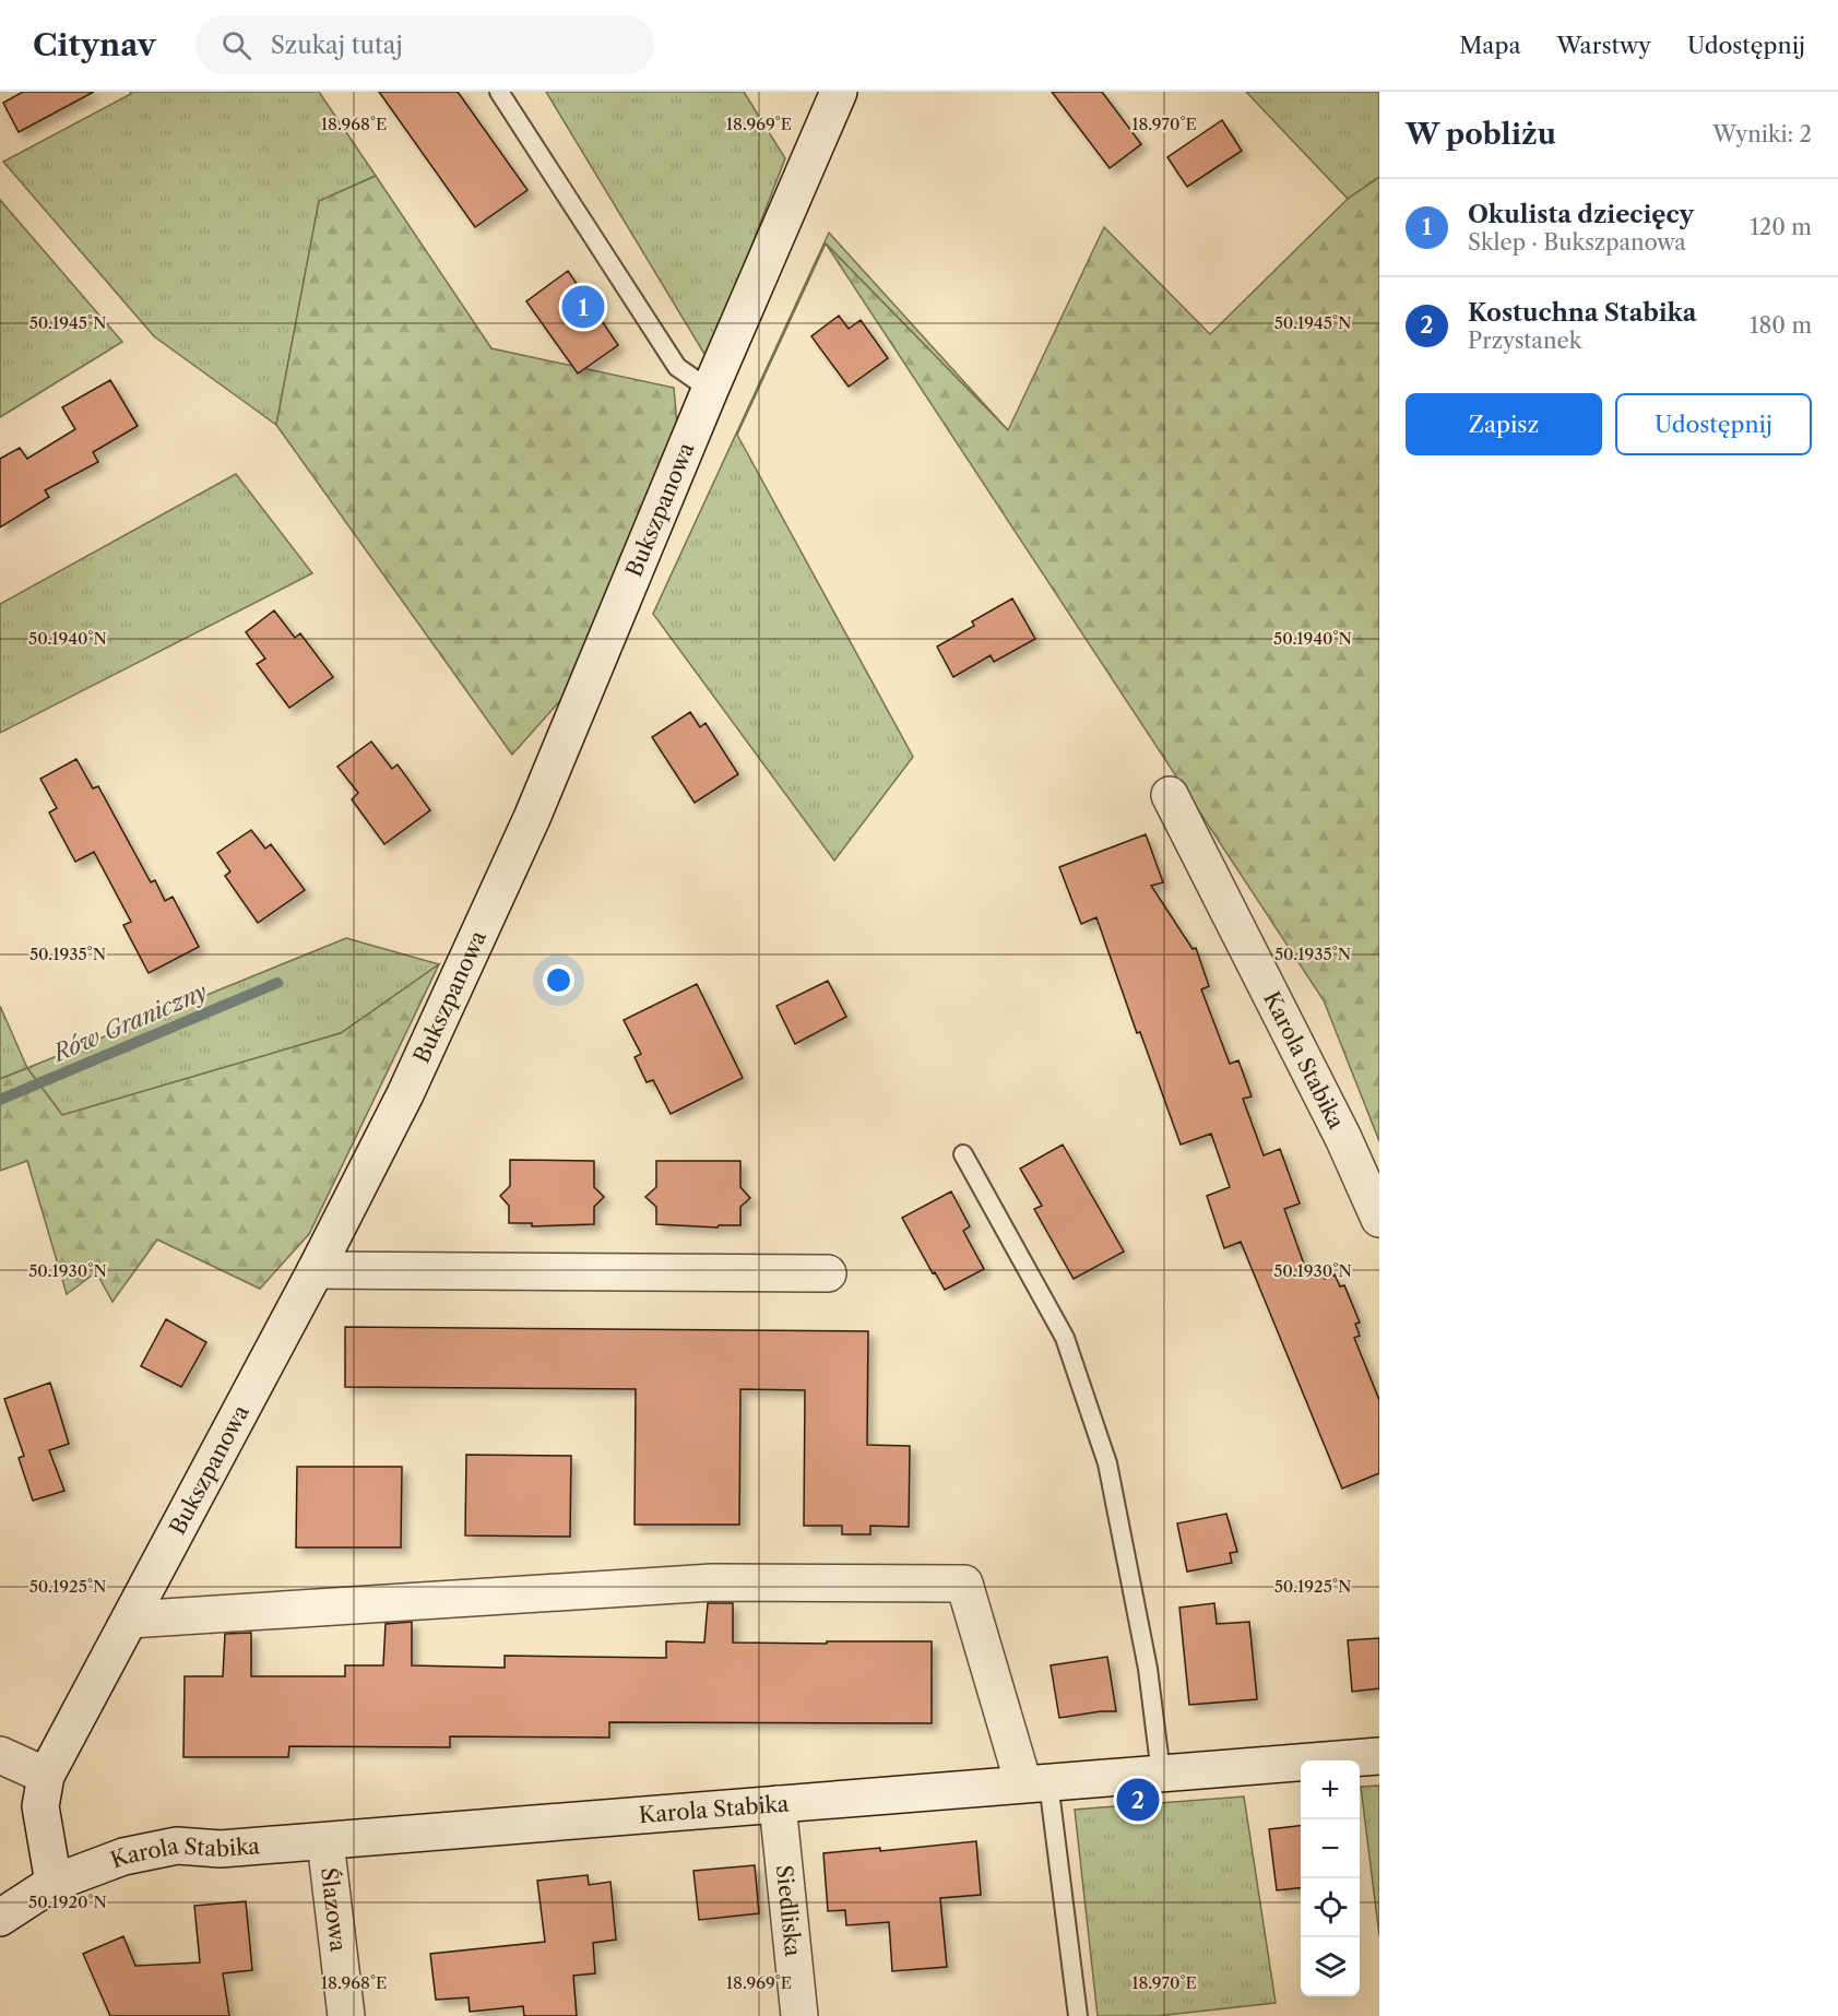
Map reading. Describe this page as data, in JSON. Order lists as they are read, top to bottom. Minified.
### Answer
{"streets":{"street":["Bukszpanowa","Karola Stabika","Ślazowa","Siedliska"]},"crossings":[["Bukszpanowa","Karola Stabika"],["Karola Stabika","Ślazowa"],["Karola Stabika","Siedliska"]],"water":["Rów Graniczny"],"page":{"header":"Citynav","search":"Szukaj tutaj","nav":["Mapa","Warstwy","Udostępnij"],"heading":["W pobliżu","Wyniki: 2"],"list":[{"mark":"1","name":"Okulista dziecięcy","note":"Sklep · Bukszpanowa","value":"120 m"},{"mark":"2","name":"Kostuchna Stabika","note":"Przystanek","value":"180 m"}],"pins":["1","2"],"buttons":["Zapisz","Udostępnij"],"map_buttons":["+","−"]},"coordinates":["18.968°E","18.969°E","18.970°E","50.1945°N","50.1940°N","50.1935°N","50.1930°N","50.1925°N","50.1920°N"]}
